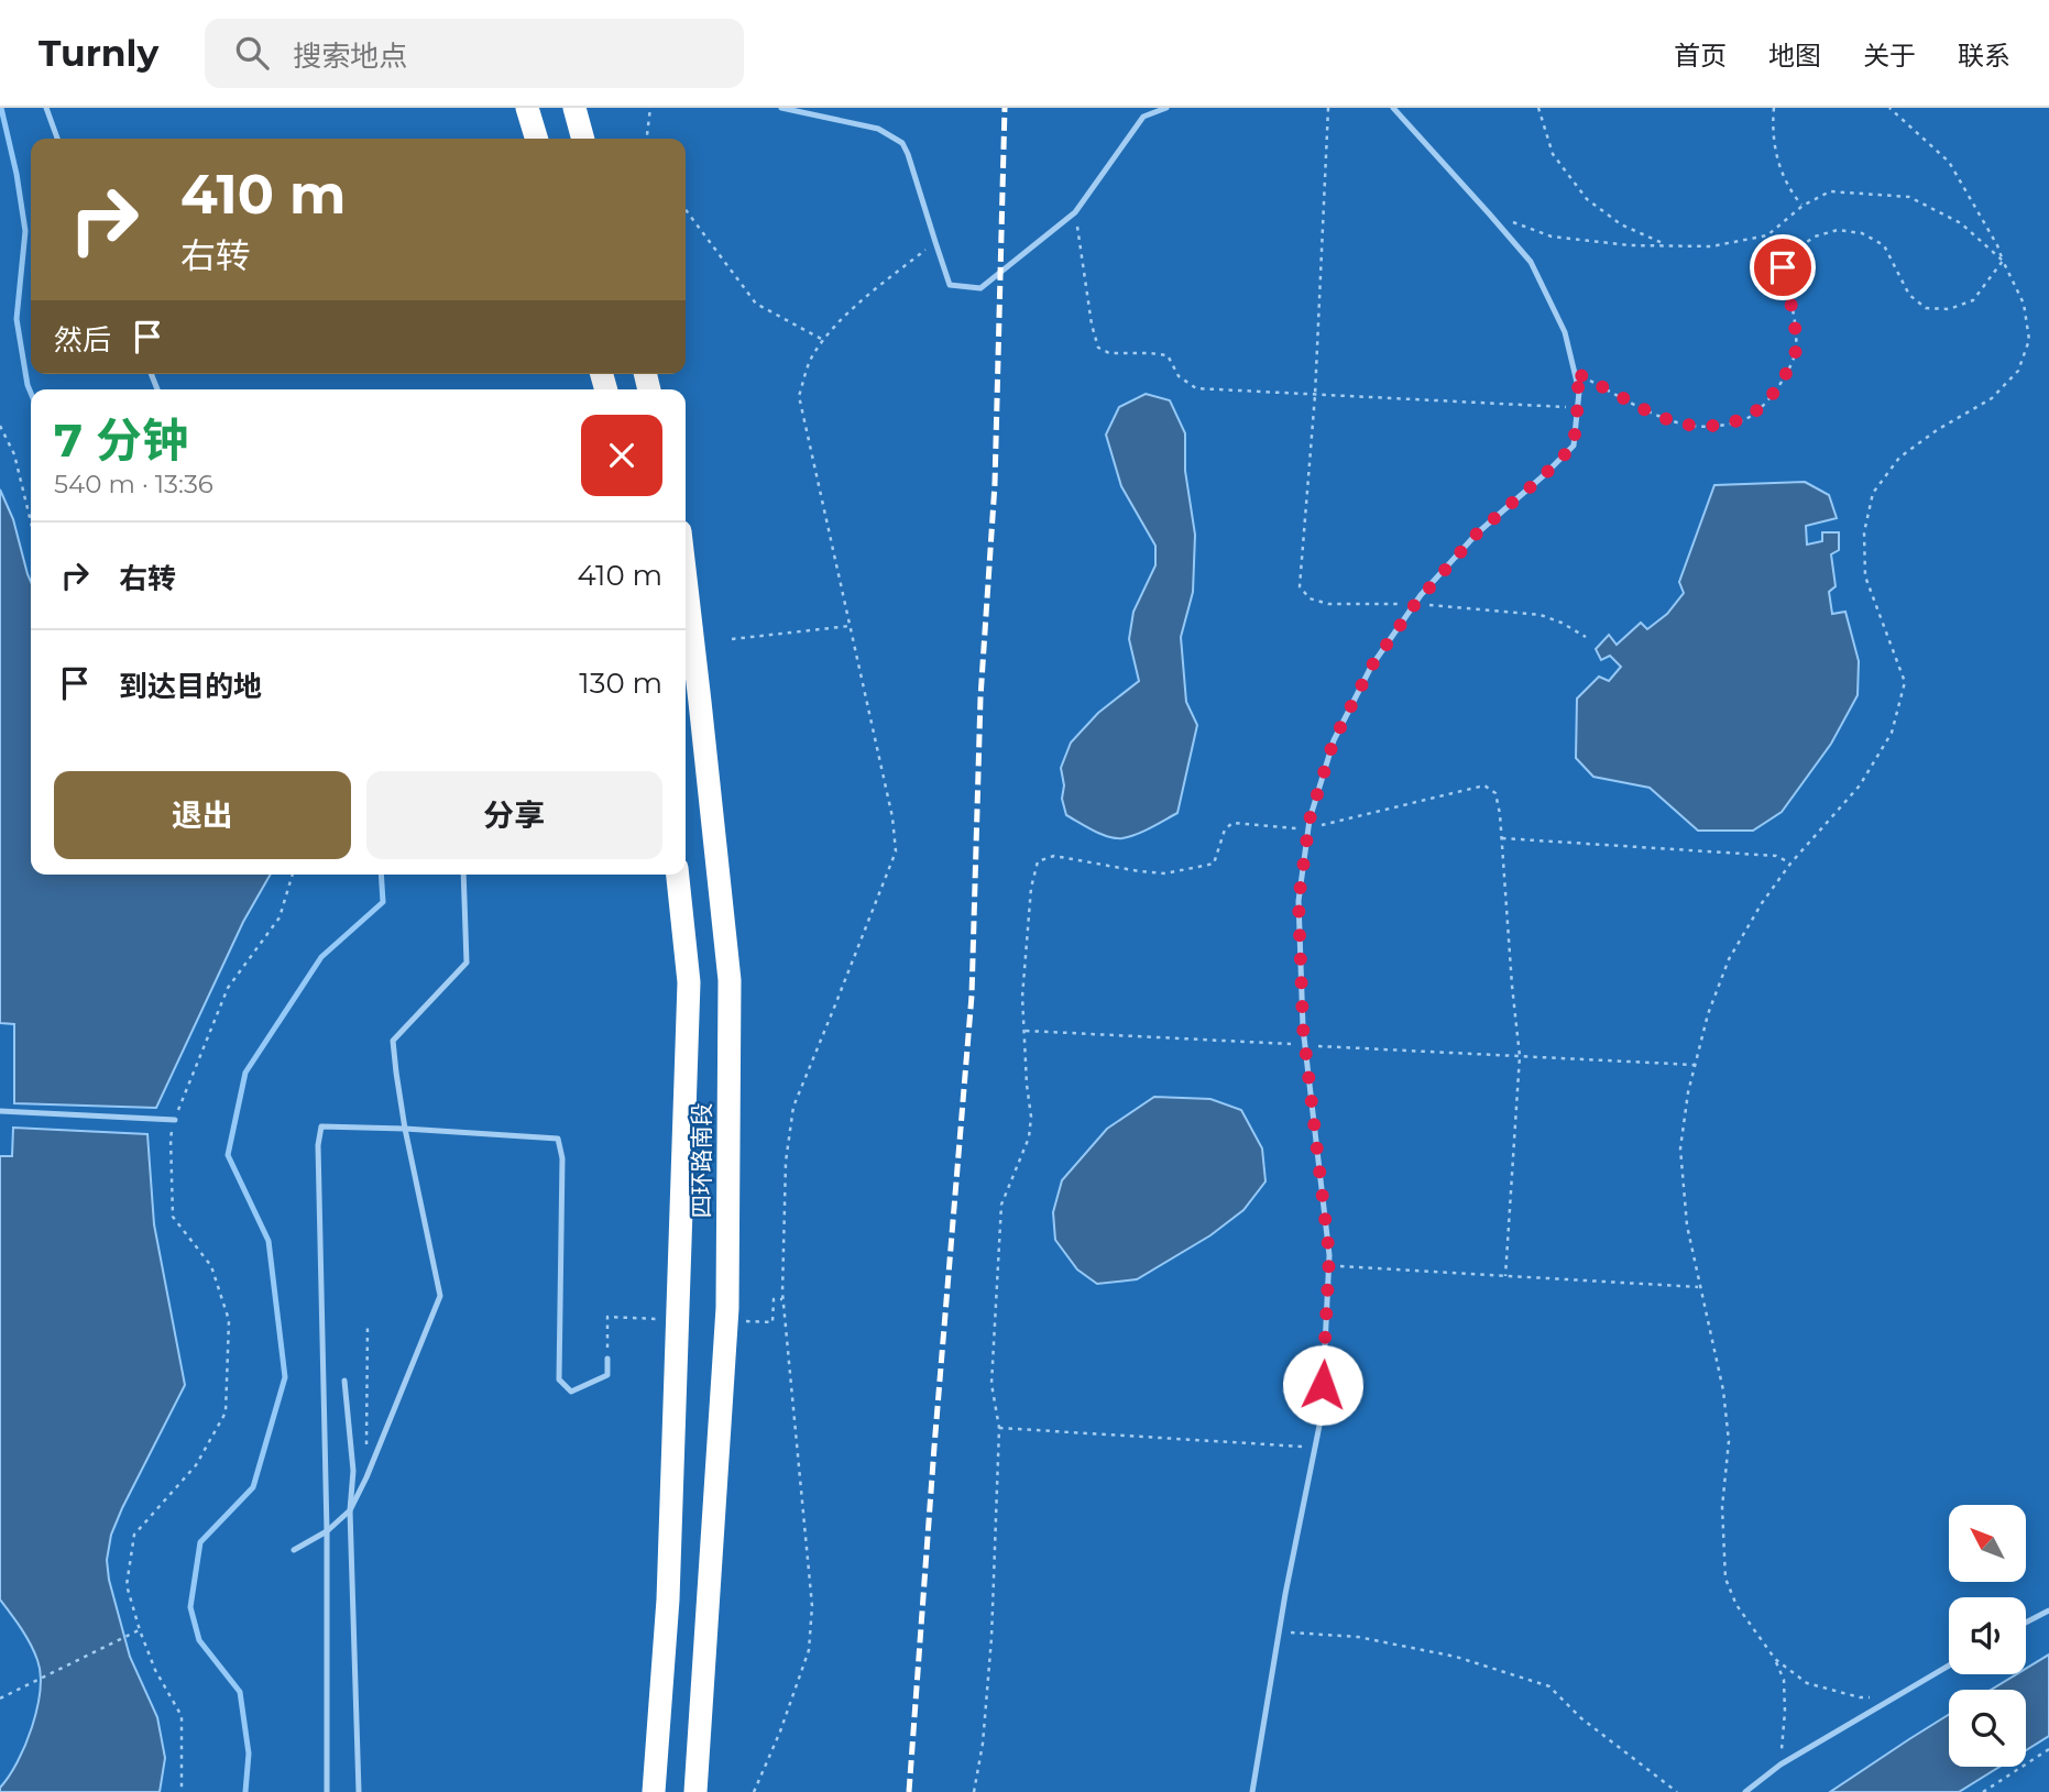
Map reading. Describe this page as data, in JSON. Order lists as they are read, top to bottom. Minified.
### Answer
{"streets":{"highway":["四环路南段"]},"north":"top left","page":{"header":"Turnly","search":"搜索地点","nav":["首页","地图","关于","联系"],"turn":["410 m","右转"],"then":"然后","heading":["7 分钟","540 m · 13:36"],"list":[{"name":"右转","value":"410 m"},{"name":"到达目的地","value":"130 m"}],"buttons":["退出","分享"]}}
